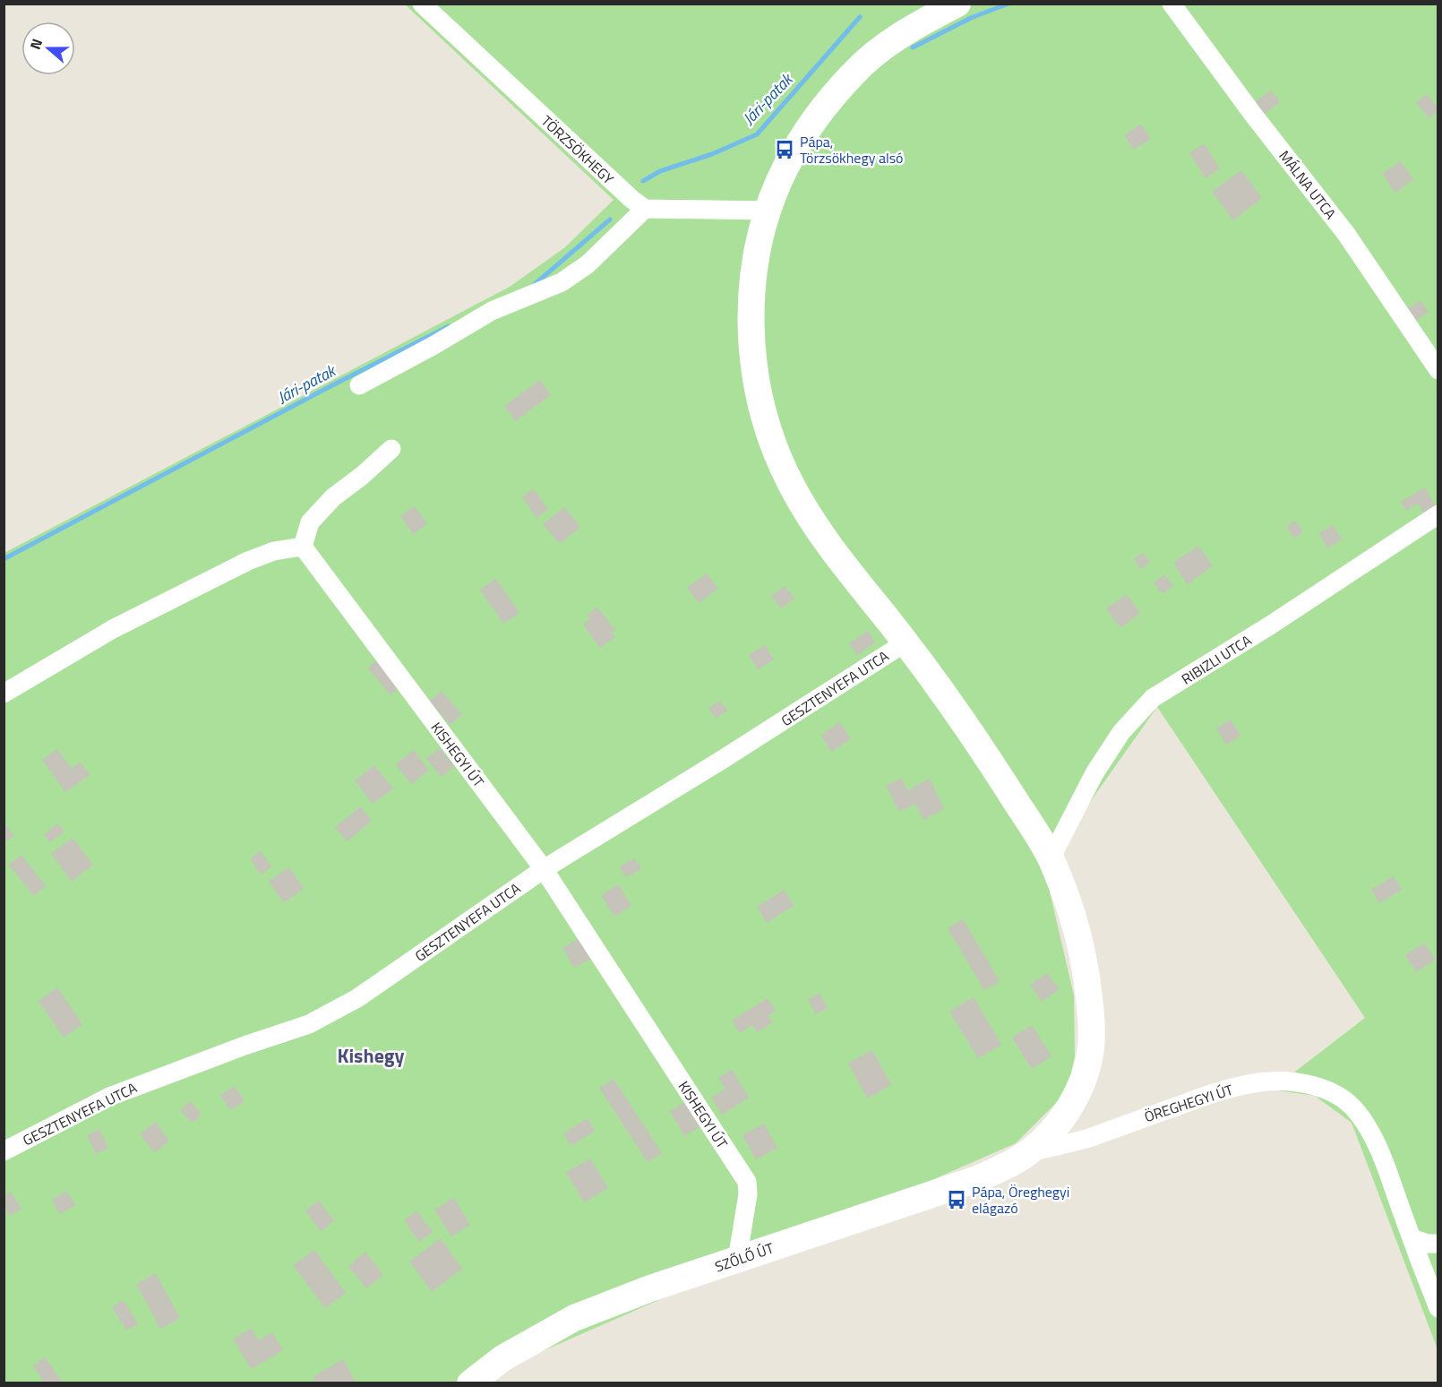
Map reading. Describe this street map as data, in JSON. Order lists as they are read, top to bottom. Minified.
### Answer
{"streets":{"main road":["SZŐLŐ ÚT"],"street":["TÖRZSÖKHEGY","MÁLNA UTCA","RIBIZLI UTCA","GESZTENYEFA UTCA","KISHEGYI ÚT","ÖREGHEGYI ÚT"]},"crossings":[["RIBIZLI UTCA","SZŐLŐ ÚT"],["GESZTENYEFA UTCA","KISHEGYI ÚT"],["GESZTENYEFA UTCA","SZŐLŐ ÚT"],["KISHEGYI ÚT","SZŐLŐ ÚT"],["ÖREGHEGYI ÚT","SZŐLŐ ÚT"]],"districts":["Kishegy"],"water":["Jári-patak"],"places":{"bus stop":["Pápa, Törzsökhegy alsó","Pápa, Öreghegyi elágazó"]},"north":"left"}
